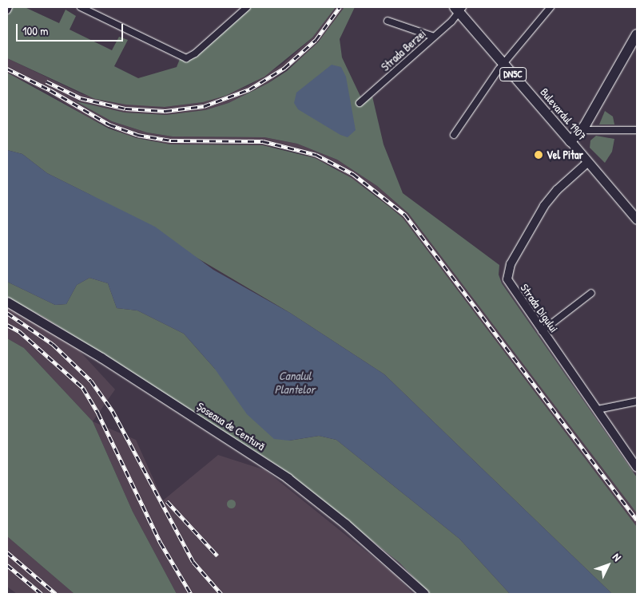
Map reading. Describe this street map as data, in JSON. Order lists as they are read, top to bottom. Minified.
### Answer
{"streets":{"main road":["DN5C","Bulevardul 1907","Șoseaua de Centură"],"street":["Strada Berzei","Strada Digului"]},"crossings":[["Strada Berzei","Bulevardul 1907"],["Bulevardul 1907","Strada Digului"]],"water":["Canalul Plantelor"],"places":["Vel Pitar"],"scale_bar":"100 m","north":"top right"}
